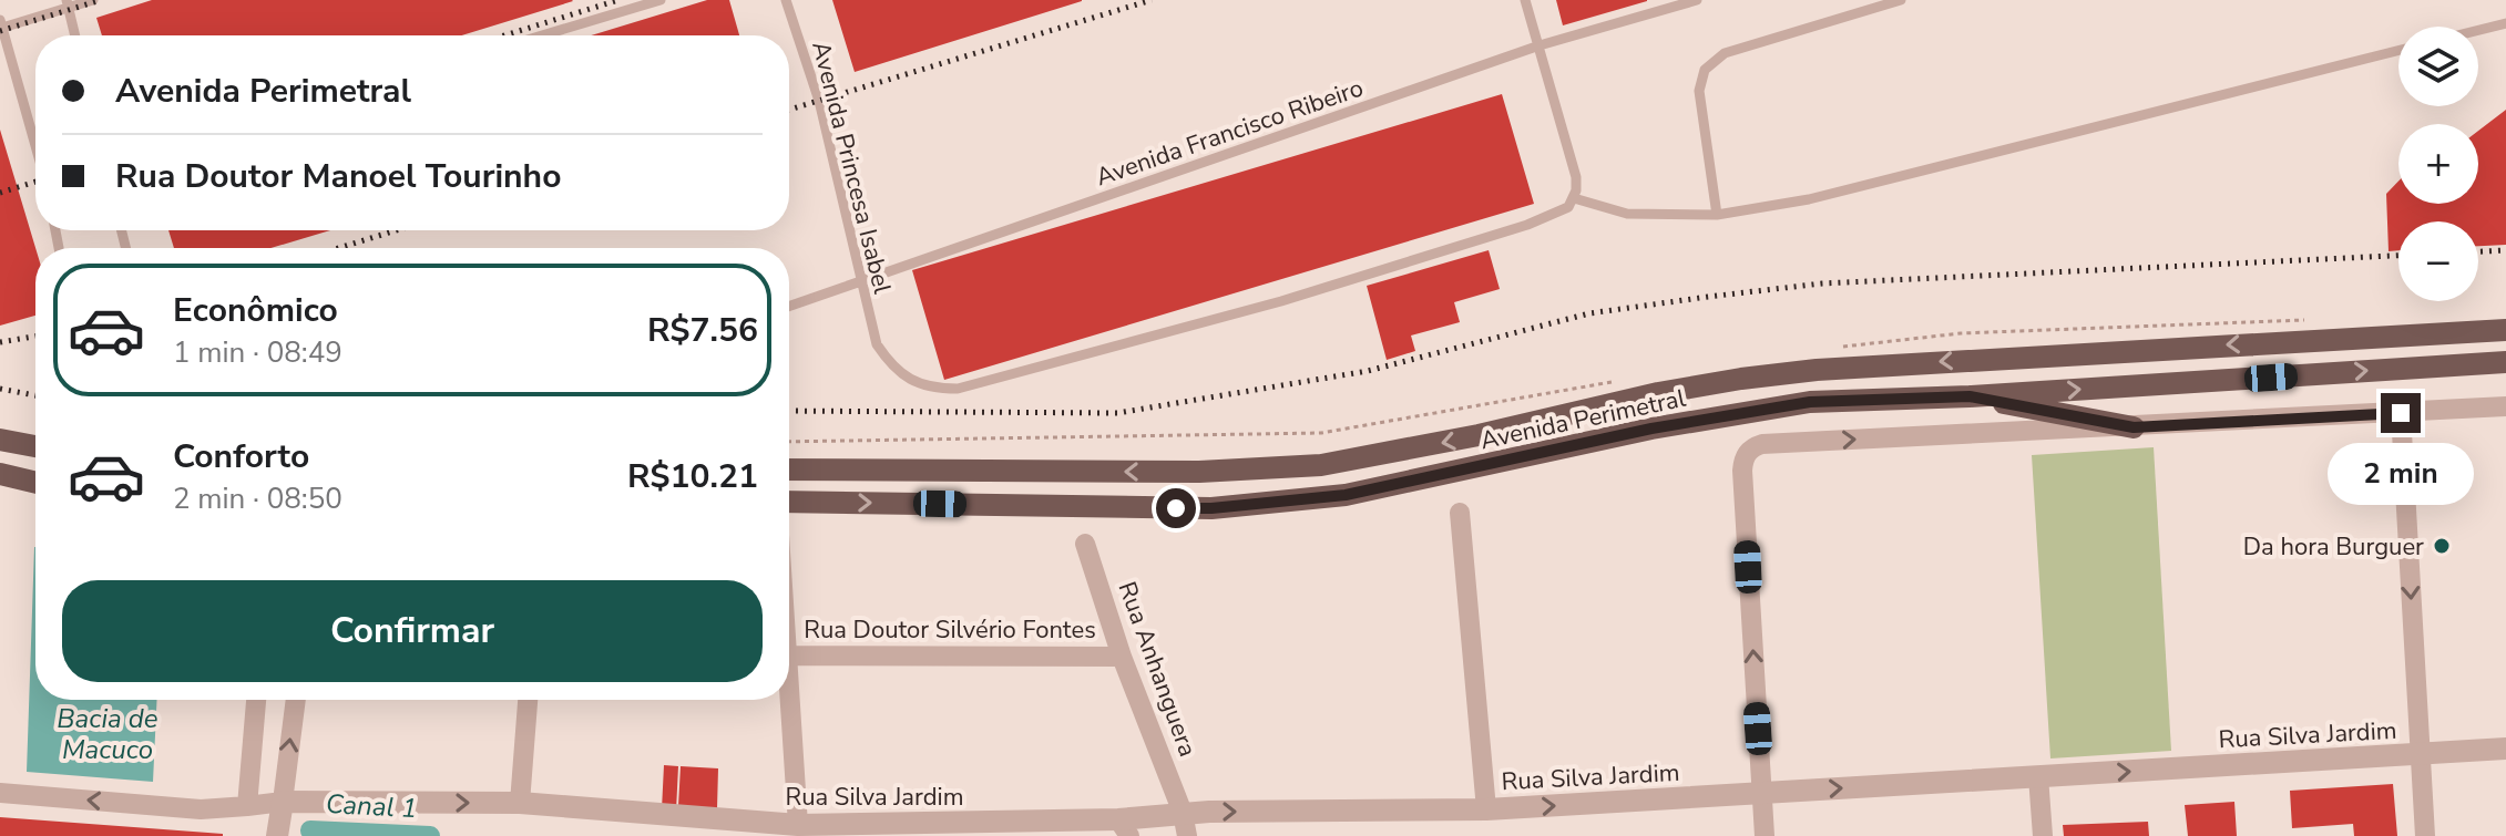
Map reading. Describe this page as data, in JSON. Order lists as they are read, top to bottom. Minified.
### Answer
{"streets":{"main road":["Avenida Perimetral"],"street":["Rua Doutor Silvério Fontes","Rua Anhanguera","Rua Silva Jardim"],"lane":["Avenida Francisco Ribeiro","Avenida Princesa Isabel"]},"crossings":[["Avenida Francisco Ribeiro","Avenida Princesa Isabel"],["Rua Doutor Silvério Fontes","Rua Anhanguera"],["Rua Anhanguera","Rua Silva Jardim"]],"one_way":["Rua Silva Jardim"],"water":["Bacia de Macuco","Canal 1"],"places":["Da hora Burguer"],"page":{"map_buttons":["+","−"],"banner":["Avenida Perimetral","Rua Doutor Manoel Tourinho"],"list":[{"name":"Econômico","note":"1 min · 08:49","value":"R$7.56"},{"name":"Conforto","note":"2 min · 08:50","value":"R$10.21"}],"bubble":"2 min","buttons":"Confirmar"}}
